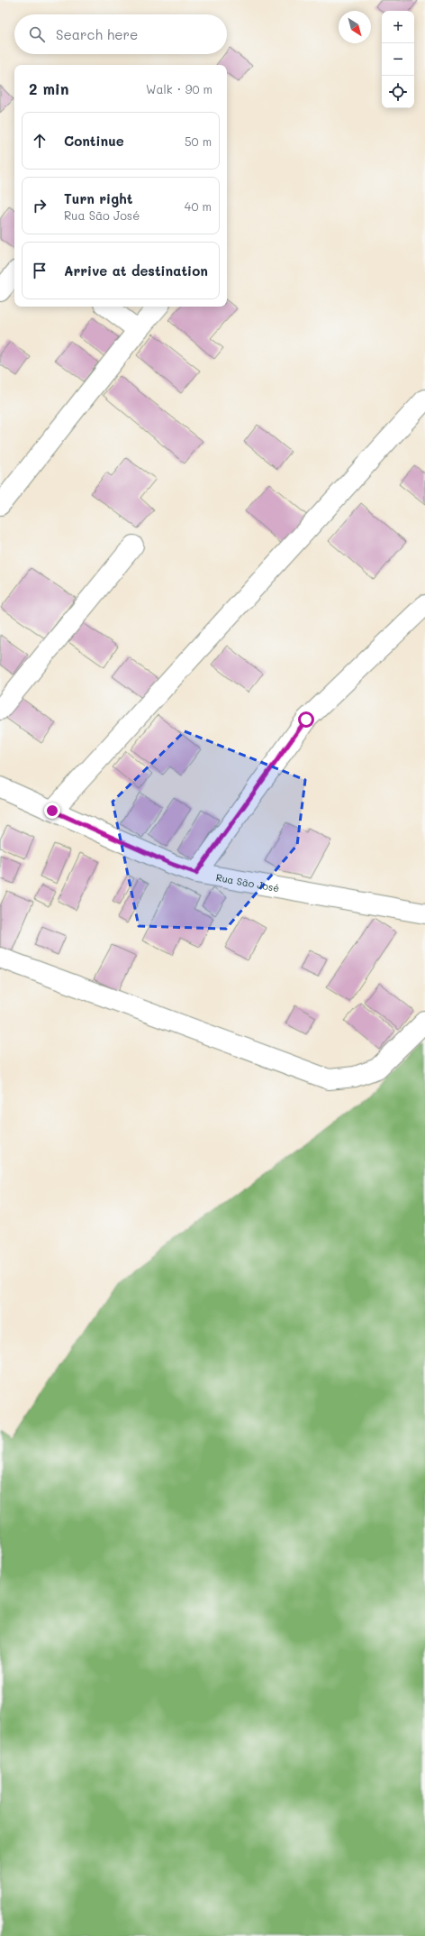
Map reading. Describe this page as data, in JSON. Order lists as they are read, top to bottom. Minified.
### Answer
{"streets":{"street":["Rua São José"]},"north":"bottom right","page":{"map_buttons":["+","−"],"search":"Search here","heading":["2 min","Walk · 90 m"],"list":[["Continue","50 m"],["Turn right","Rua São José","40 m"],"Arrive at destination"]}}
